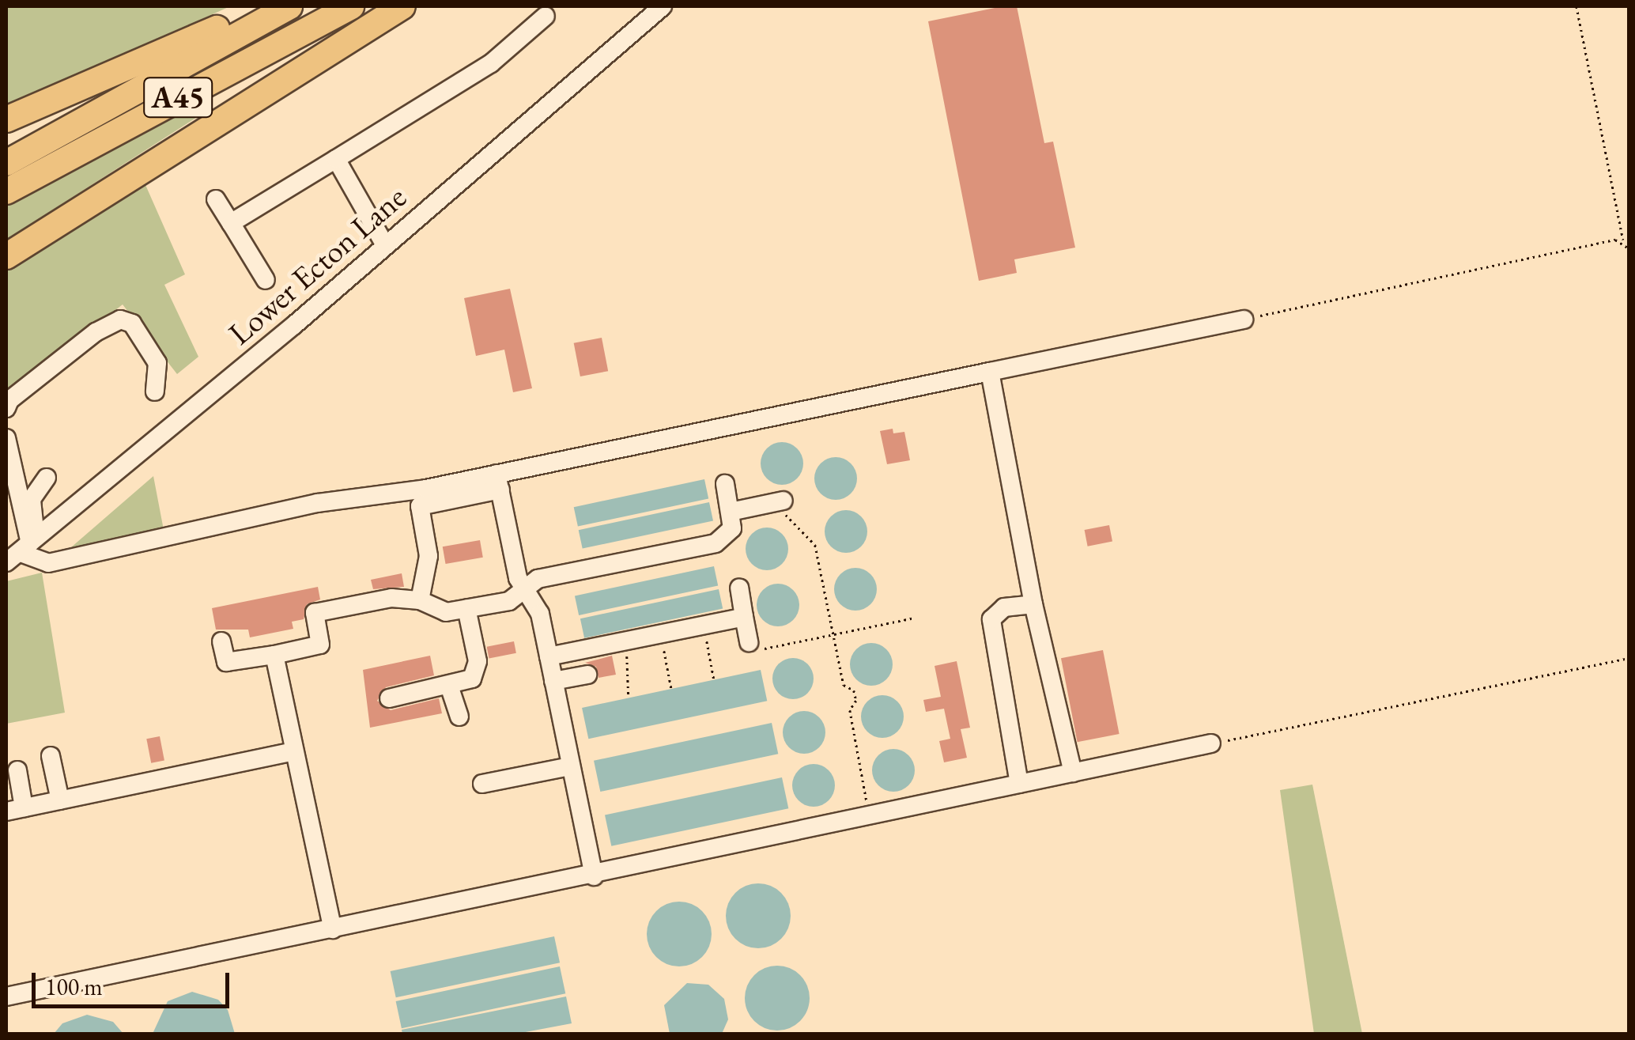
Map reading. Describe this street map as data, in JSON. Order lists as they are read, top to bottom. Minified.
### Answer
{"streets":{"highway":["A45"],"street":["Lower Ecton Lane"]},"scale_bar":"100 m"}
